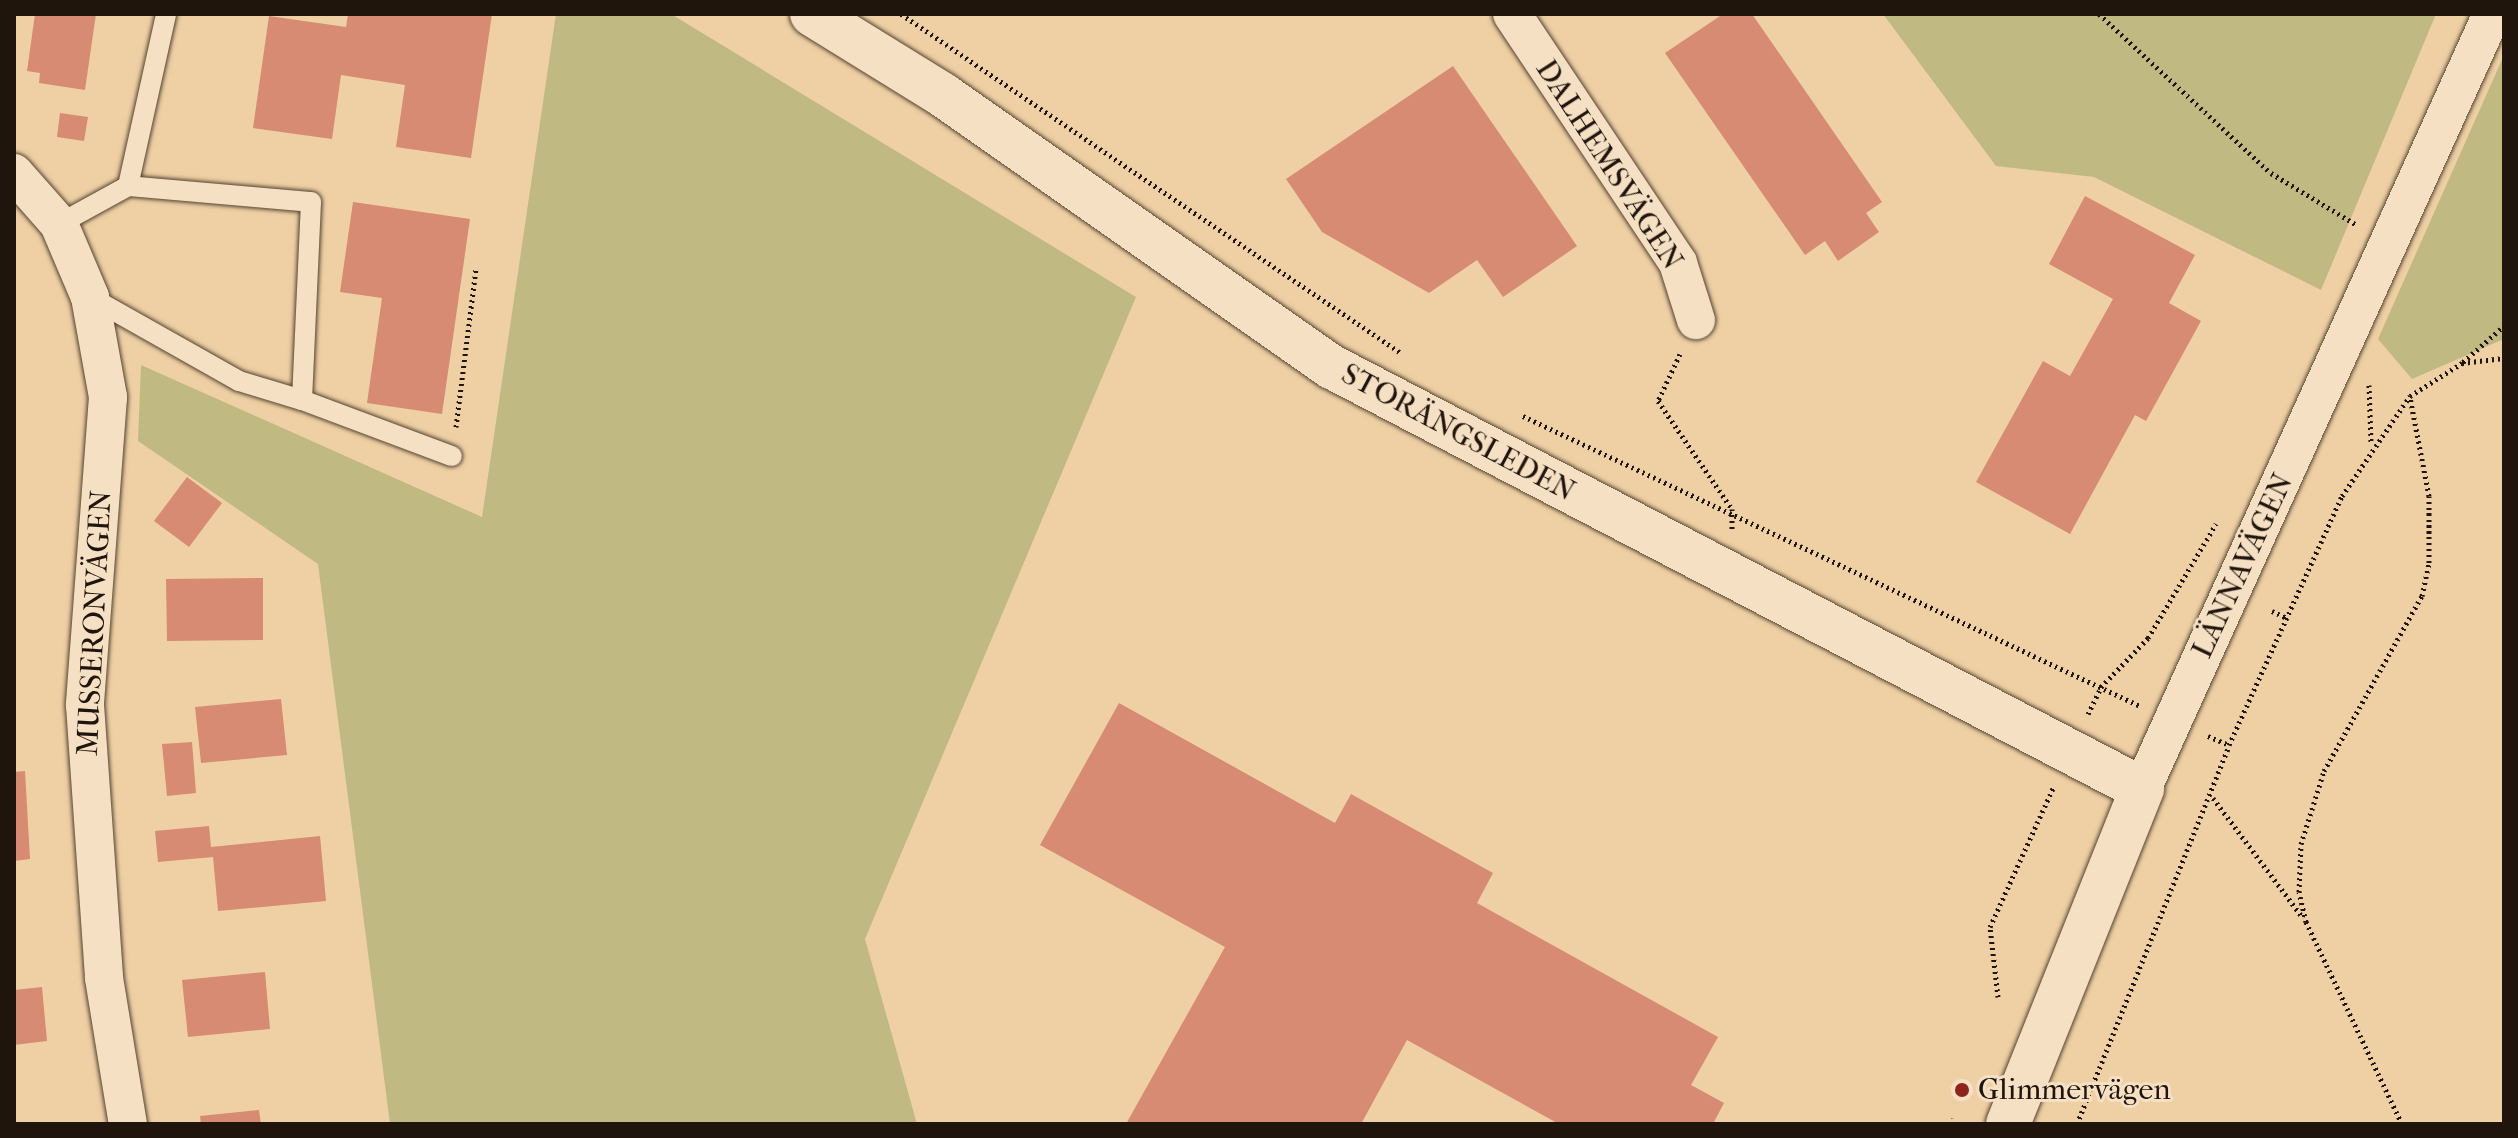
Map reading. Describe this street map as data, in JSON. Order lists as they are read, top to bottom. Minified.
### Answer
{"streets":{"main road":["STORÄNGSLEDEN","LÄNNAVÄGEN"],"street":["DALHEMSVÄGEN","MUSSERONVÄGEN"]},"crossings":[["STORÄNGSLEDEN","LÄNNAVÄGEN"]],"places":["Glimmervägen"]}
